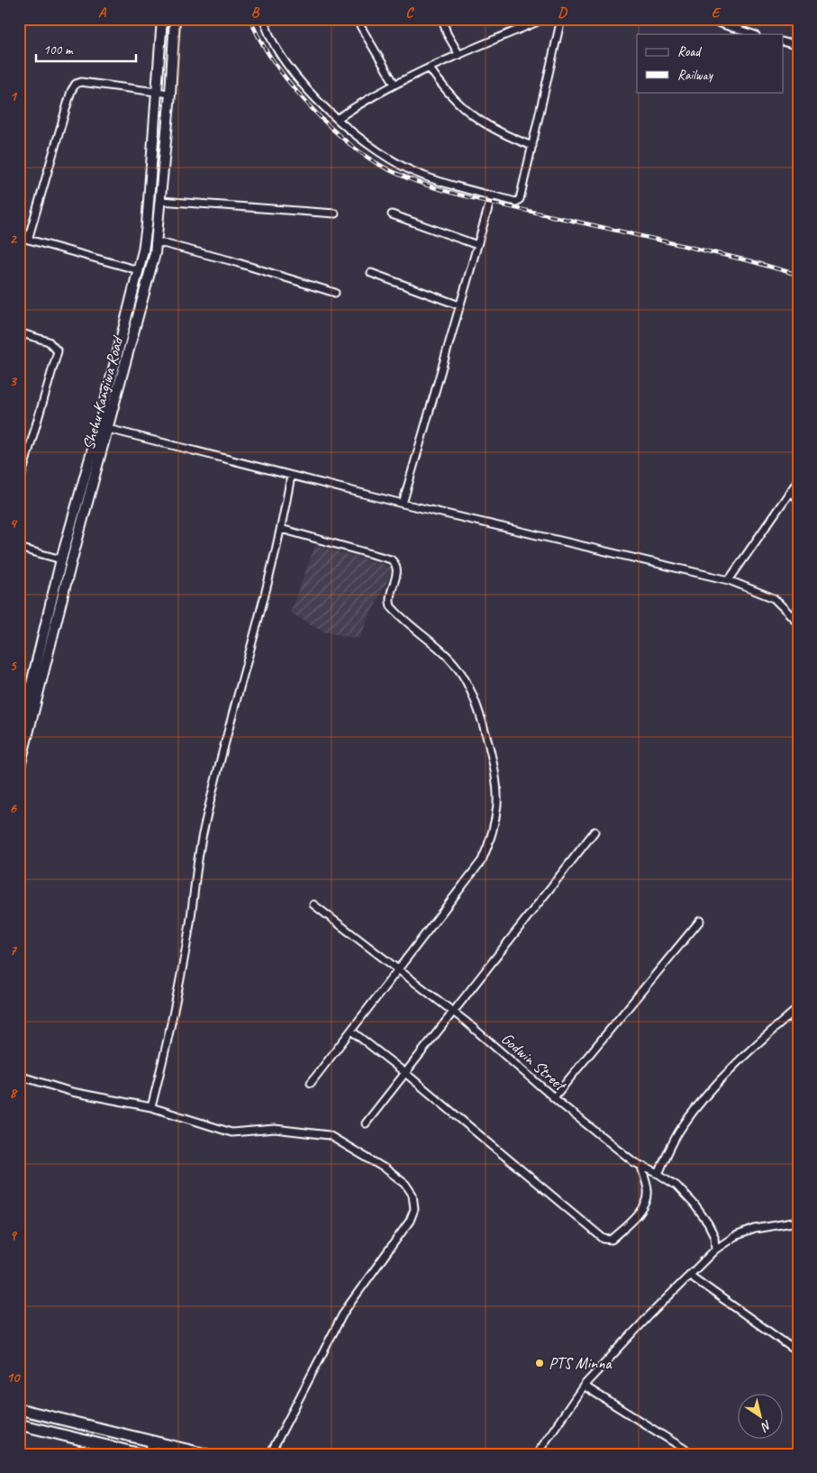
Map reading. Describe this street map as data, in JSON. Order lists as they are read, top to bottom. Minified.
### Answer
{"streets":{"main road":["Shehu Kangiwa Road"],"street":["Godwin Street"]},"places":["PTS Minna"],"legend":["Road","Railway"],"scale_bar":"100 m","north":"bottom right","grid":{"columns":["A","B","C","D","E"],"rows":["1","2","3","4","5","6","7","8","9","10"]}}
